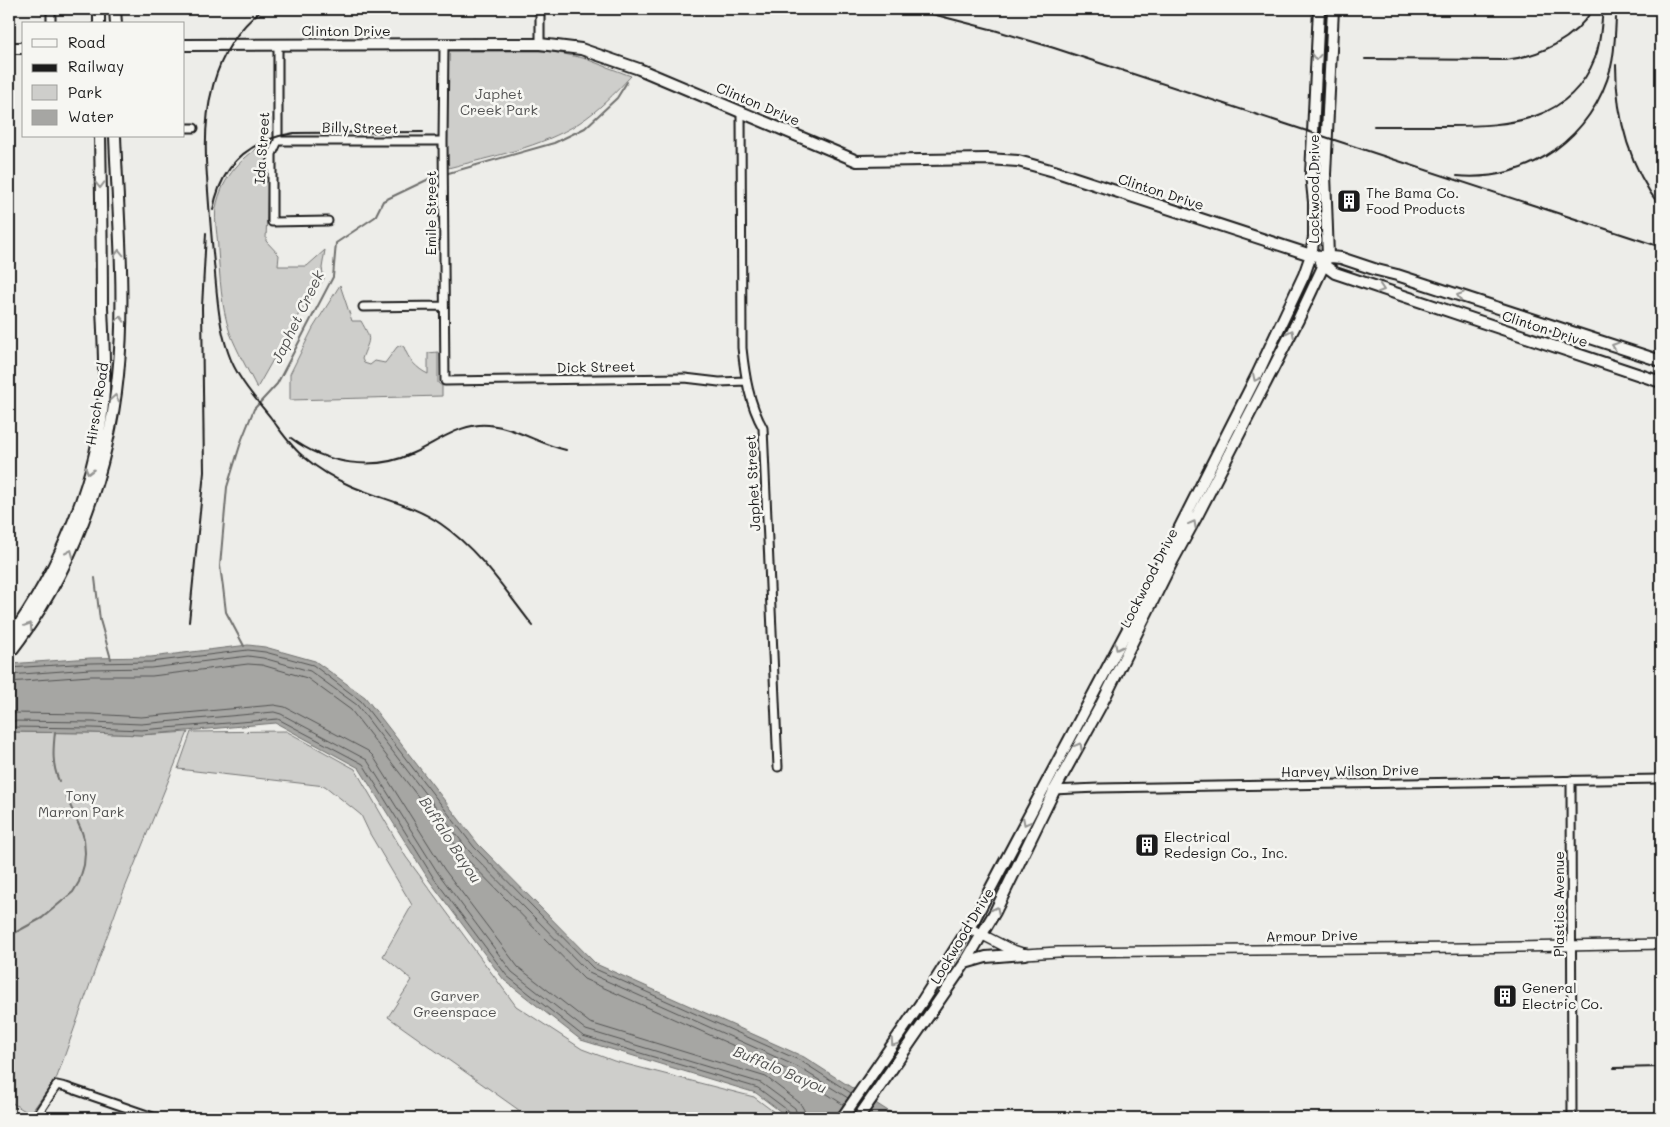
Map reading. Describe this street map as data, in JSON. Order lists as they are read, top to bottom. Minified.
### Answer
{"streets":{"main road":["Clinton Drive","Lockwood Drive","Hirsch Road"],"street":["Billy Street","Ida Street","Emile Street","Dick Street","Japhet Street","Harvey Wilson Drive","Plastics Avenue","Armour Drive"]},"crossings":[["Clinton Drive","Ida Street"],["Clinton Drive","Lockwood Drive"],["Clinton Drive","Emile Street"],["Clinton Drive","Japhet Street"],["Billy Street","Ida Street"],["Billy Street","Emile Street"],["Lockwood Drive","Harvey Wilson Drive"],["Lockwood Drive","Armour Drive"],["Emile Street","Dick Street"],["Dick Street","Japhet Street"],["Harvey Wilson Drive","Plastics Avenue"],["Plastics Avenue","Armour Drive"]],"water":["Japhet Creek","Buffalo Bayou"],"parks":["Japhet Creek Park","Tony Marron Park","Garver Greenspace"],"places":{"building":["The Bama Co. Food Products","Electrical Redesign Co., Inc.","General Electric Co."]},"legend":["Road","Railway","Park","Water"]}
